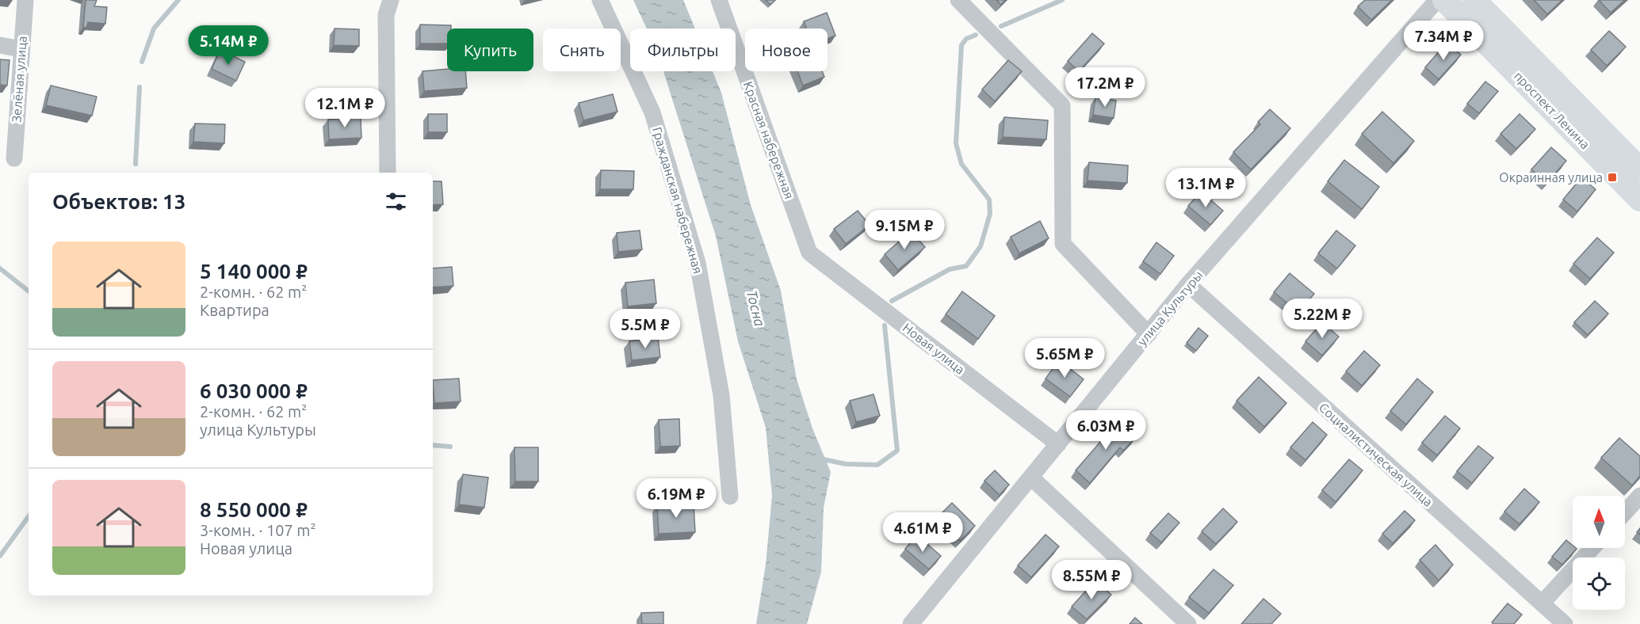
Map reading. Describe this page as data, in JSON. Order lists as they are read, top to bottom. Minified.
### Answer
{"streets":{"main road":["проспект Ленина"],"street":["Зелёная улица","Красная набережная","Гражданская набережная","улица Культуры","Новая улица","Социалистическая улица"]},"crossings":[["Красная набережная","Новая улица"],["улица Культуры","Новая улица"],["улица Культуры","Социалистическая улица"]],"water":["Тосна"],"places":{"transit":["Окраинная улица"]},"north":"top","page":{"price":["7.34M ₽","5.14M ₽","17.2M ₽","12.1M ₽","13.1M ₽","9.15M ₽","5.22M ₽","5.5M ₽","5.65M ₽","6.03M ₽","6.19M ₽","4.61M ₽","8.55M ₽"],"chip":["Купить","Снять","Фильтры","Новое"],"heading":"Объектов: 13","list":[{"name":"5 140 000 ₽","note":"2-комн. · 62 m² · Квартира"},{"name":"6 030 000 ₽","note":"2-комн. · 62 m² · улица Культуры"},{"name":"8 550 000 ₽","note":"3-комн. · 107 m² · Новая улица"}]}}
